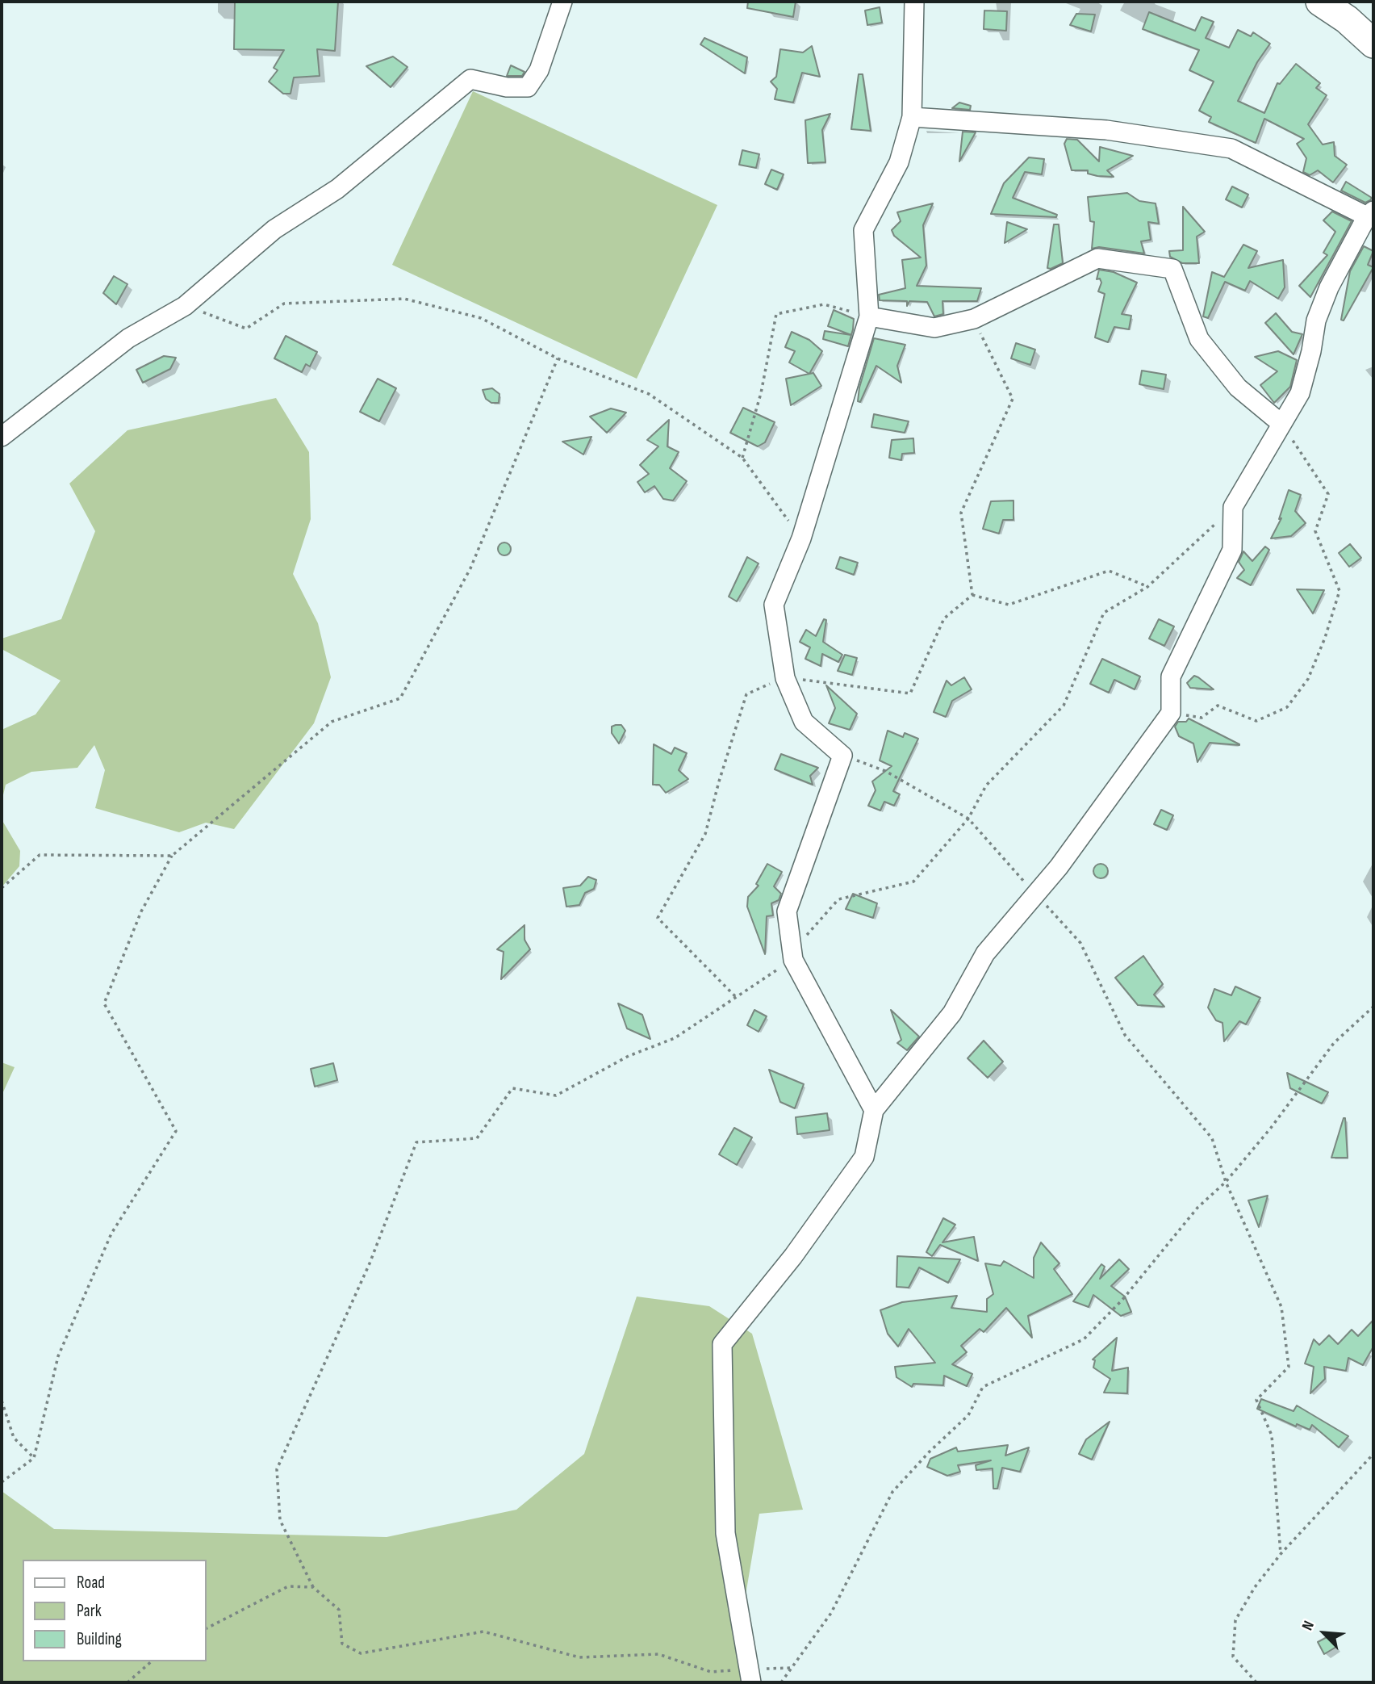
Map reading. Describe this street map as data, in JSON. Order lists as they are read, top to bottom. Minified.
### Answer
{"legend":["Road","Park","Building"],"north":"top left"}
